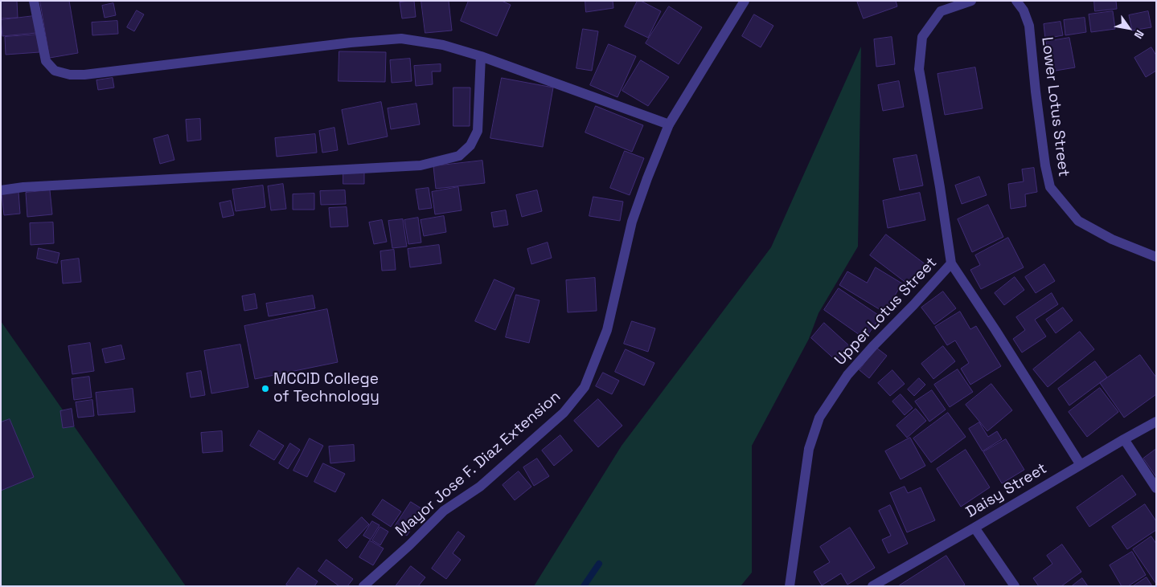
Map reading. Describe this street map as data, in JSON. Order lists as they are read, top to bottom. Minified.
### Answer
{"streets":{"street":["Lower Lotus Street","Upper Lotus Street","Mayor Jose F. Diaz Extension","Daisy Street"]},"crossings":[["Upper Lotus Street","Daisy Street"]],"places":["MCCID College of Technology"],"north":"bottom right"}
